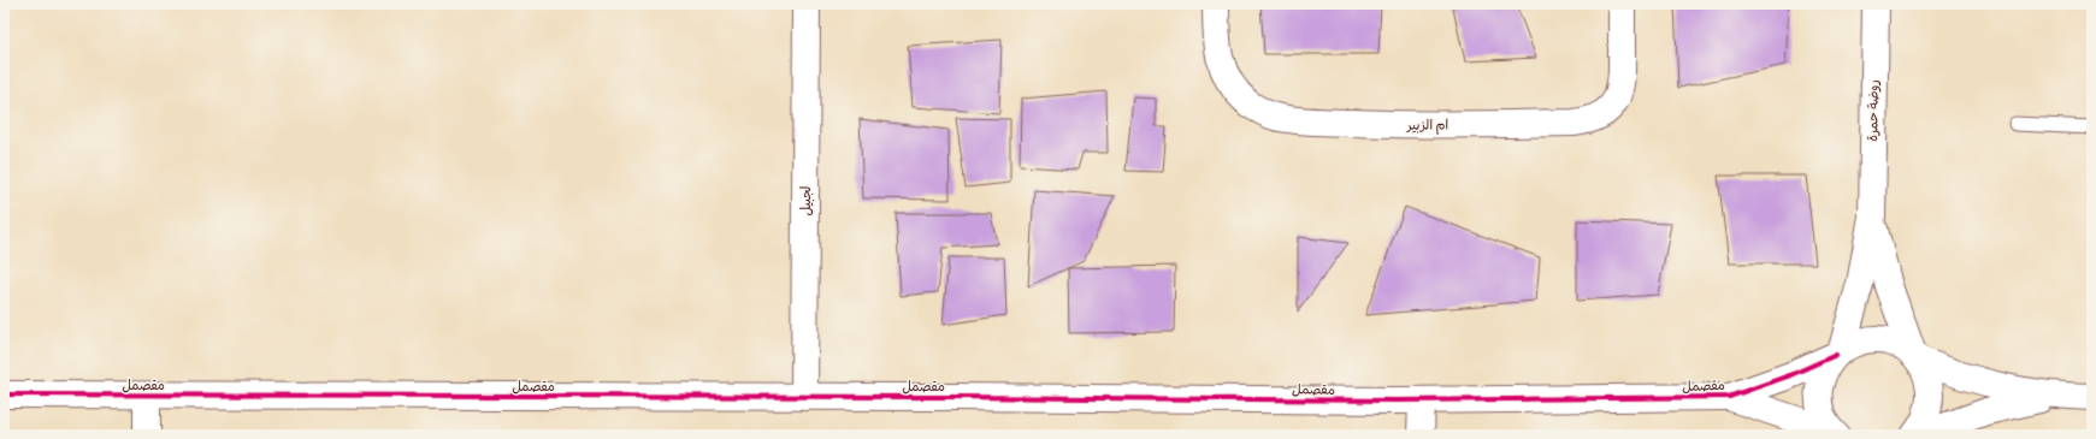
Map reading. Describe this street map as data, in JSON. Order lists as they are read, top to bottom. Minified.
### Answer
{"streets":{"street":["روضة حمرة","ام الزبير","لجبيل","مقصمل"]},"crossings":[["روضة حمرة","مقصمل"],["لجبيل","مقصمل"]]}
